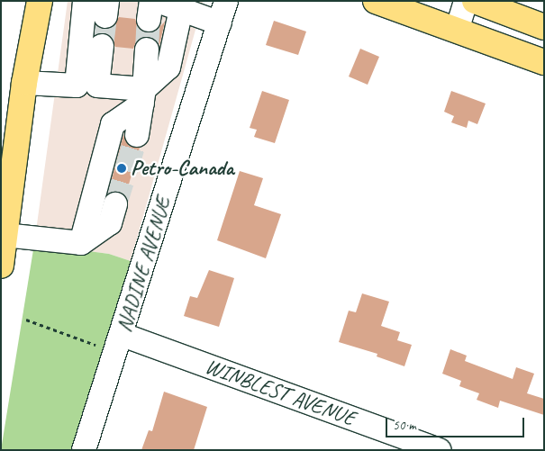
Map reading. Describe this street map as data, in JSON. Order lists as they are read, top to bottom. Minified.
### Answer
{"streets":{"street":["NADINE AVENUE","WINBLEST AVENUE"]},"crossings":[["NADINE AVENUE","WINBLEST AVENUE"]],"places":["Petro-Canada"],"scale_bar":"50 m"}
